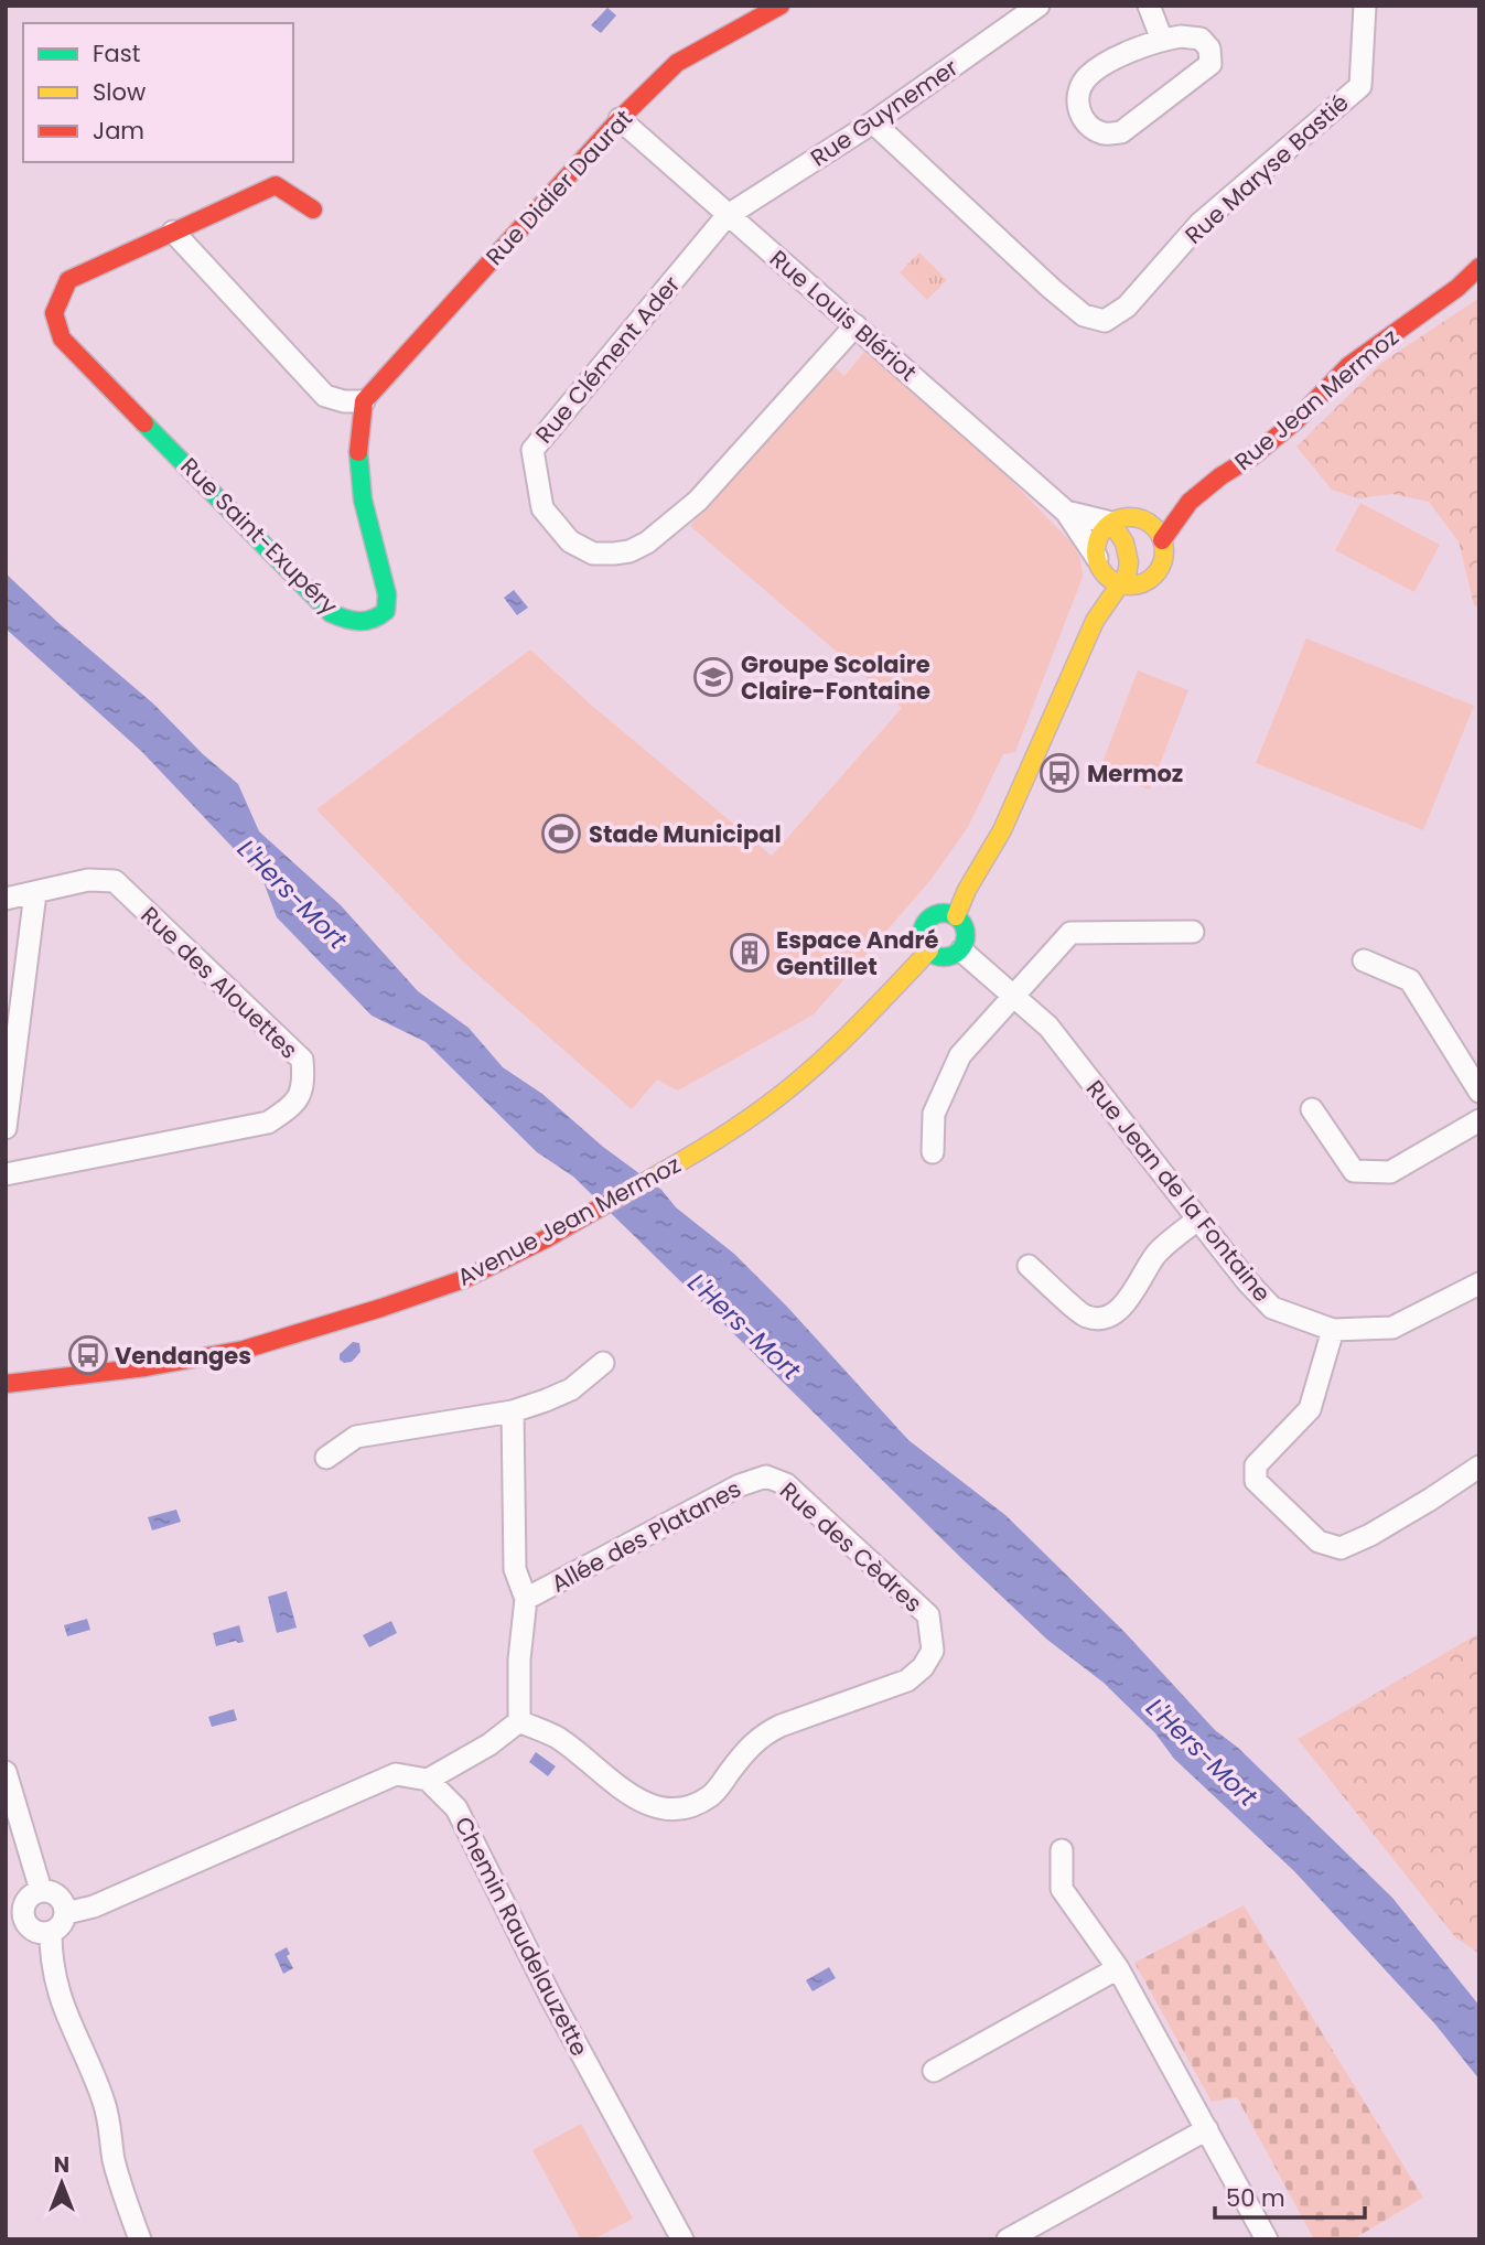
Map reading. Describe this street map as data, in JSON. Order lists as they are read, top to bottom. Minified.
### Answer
{"streets":{"street":["Rue Guynemer","Rue Maryse Bastié","Rue Didier Daurat","Rue Louis Blériot","Rue Clément Ader","Rue Jean Mermoz","Rue Saint-Exupéry","Rue des Alouettes","Rue Jean de la Fontaine","Avenue Jean Mermoz","Allée des Platanes","Rue des Cèdres","Chemin Raudelauzette"]},"crossings":[["Rue Guynemer","Rue Maryse Bastié"],["Rue Guynemer","Rue Louis Blériot"],["Rue Guynemer","Rue Clément Ader"],["Rue Didier Daurat","Rue Louis Blériot"],["Rue Didier Daurat","Rue Saint-Exupéry"],["Rue Louis Blériot","Rue Clément Ader"],["Rue Louis Blériot","Rue Jean Mermoz"],["Rue Jean de la Fontaine","Avenue Jean Mermoz"],["Allée des Platanes","Rue des Cèdres"]],"water":["L'Hers-Mort"],"places":{"school or university":["Groupe Scolaire Claire-Fontaine"],"bus stop":["Mermoz","Vendanges"],"sports":["Stade Municipal"],"building":["Espace André Gentillet"]},"legend":["Fast","Slow","Jam"],"scale_bar":"50 m","north":"top"}
